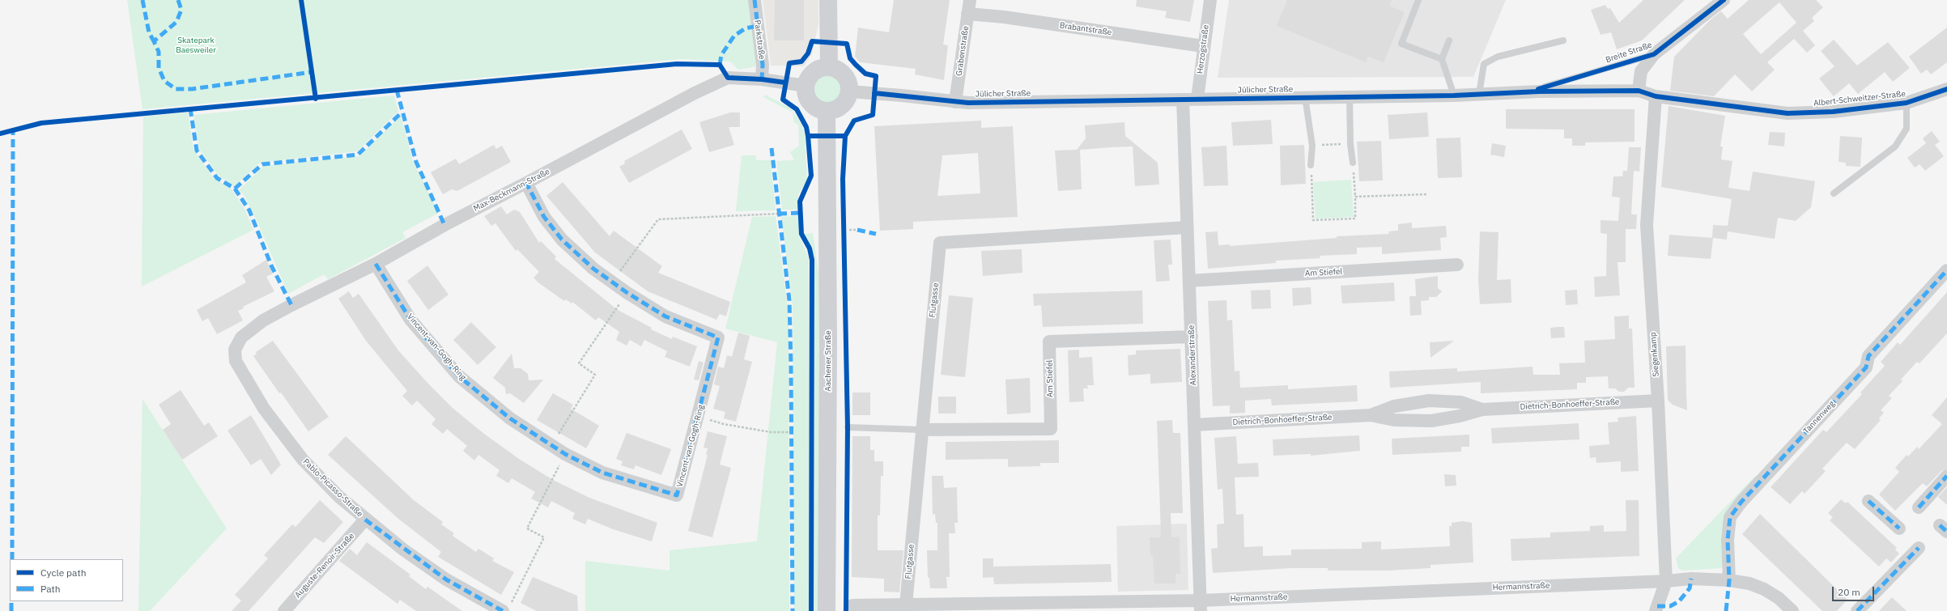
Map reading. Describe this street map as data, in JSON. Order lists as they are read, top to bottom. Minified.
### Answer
{"streets":{"main road":["Aachener Straße"],"street":["Brabantstraße","Parkstraße","Herzogstraße","Grabenstraße","Breite Straße","Jülicher Straße","Albert-Schweitzer-Straße","Max-Beckmann-Straße","Am Stiefel","Flutgasse","Vincent-van-Gogh-Ring","Siegenkamp","Alexanderstraße","Dietrich-Bonhoeffer-Straße","Tannenweg","Pablo-Picasso-Straße","Auguste-Renoir-Straße","Hermannstraße"]},"crossings":[["Brabantstraße","Herzogstraße"],["Brabantstraße","Grabenstraße"],["Parkstraße","Max-Beckmann-Straße"],["Herzogstraße","Jülicher Straße"],["Grabenstraße","Jülicher Straße"],["Breite Straße","Jülicher Straße"],["Jülicher Straße","Albert-Schweitzer-Straße"],["Jülicher Straße","Max-Beckmann-Straße"],["Jülicher Straße","Siegenkamp"],["Jülicher Straße","Alexanderstraße"],["Jülicher Straße","Aachener Straße"],["Albert-Schweitzer-Straße","Siegenkamp"],["Max-Beckmann-Straße","Vincent-van-Gogh-Ring"],["Max-Beckmann-Straße","Aachener Straße"],["Max-Beckmann-Straße","Pablo-Picasso-Straße"],["Am Stiefel","Flutgasse"],["Am Stiefel","Alexanderstraße"],["Flutgasse","Alexanderstraße"],["Flutgasse","Hermannstraße"],["Siegenkamp","Dietrich-Bonhoeffer-Straße"],["Siegenkamp","Hermannstraße"],["Alexanderstraße","Dietrich-Bonhoeffer-Straße"],["Alexanderstraße","Hermannstraße"],["Tannenweg","Hermannstraße"],["Pablo-Picasso-Straße","Auguste-Renoir-Straße"]],"parks":["Skatepark Baesweiler"],"legend":["Cycle path","Path"],"scale_bar":"20 m"}
